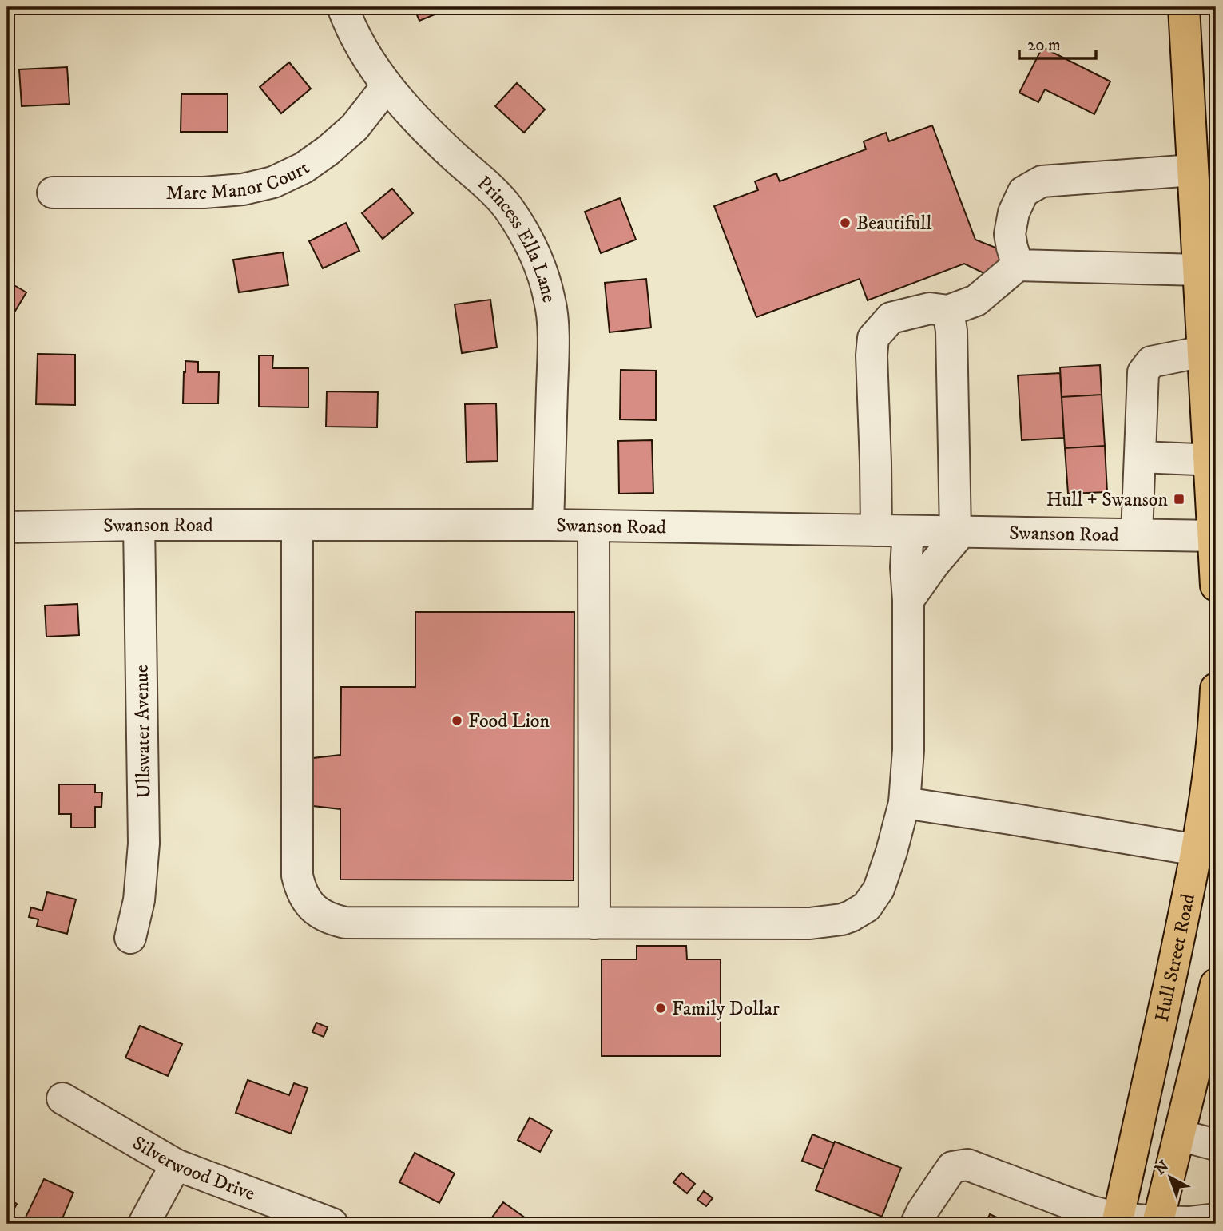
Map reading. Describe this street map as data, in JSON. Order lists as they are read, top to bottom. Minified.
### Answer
{"streets":{"main road":["Hull Street Road"],"street":["Marc Manor Court","Princess Ella Lane","Swanson Road","Ullswater Avenue","Silverwood Drive"]},"crossings":[["Marc Manor Court","Princess Ella Lane"],["Princess Ella Lane","Swanson Road"],["Swanson Road","Ullswater Avenue"]],"places":{"other":["Beautifull","Food Lion","Family Dollar"],"transit":["Hull + Swanson"]},"scale_bar":"20 m","north":"top left"}
